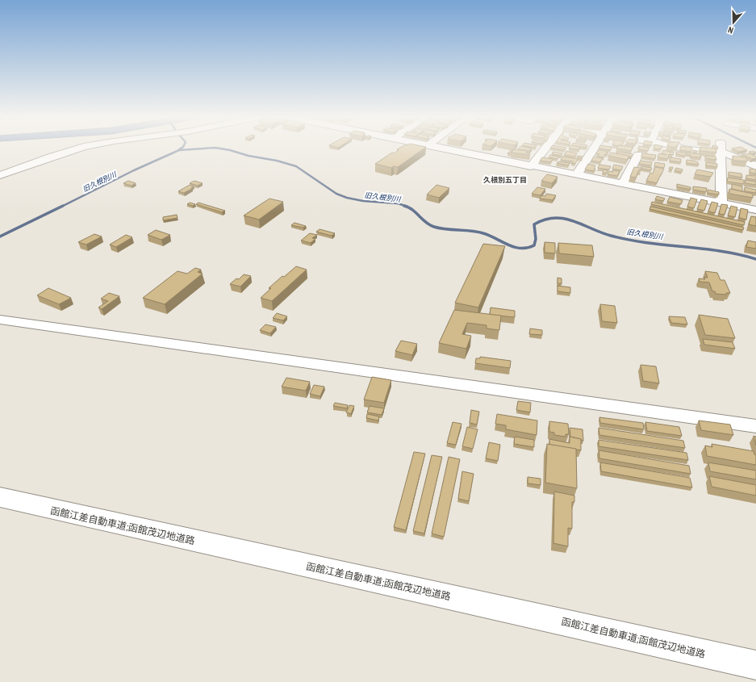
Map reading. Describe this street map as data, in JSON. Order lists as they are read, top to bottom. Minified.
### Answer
{"streets":{"highway":["函館江差自動車道;函館茂辺地道路"]},"districts":["久根別五丁目"],"water":["旧久根別川"],"north":"bottom"}
